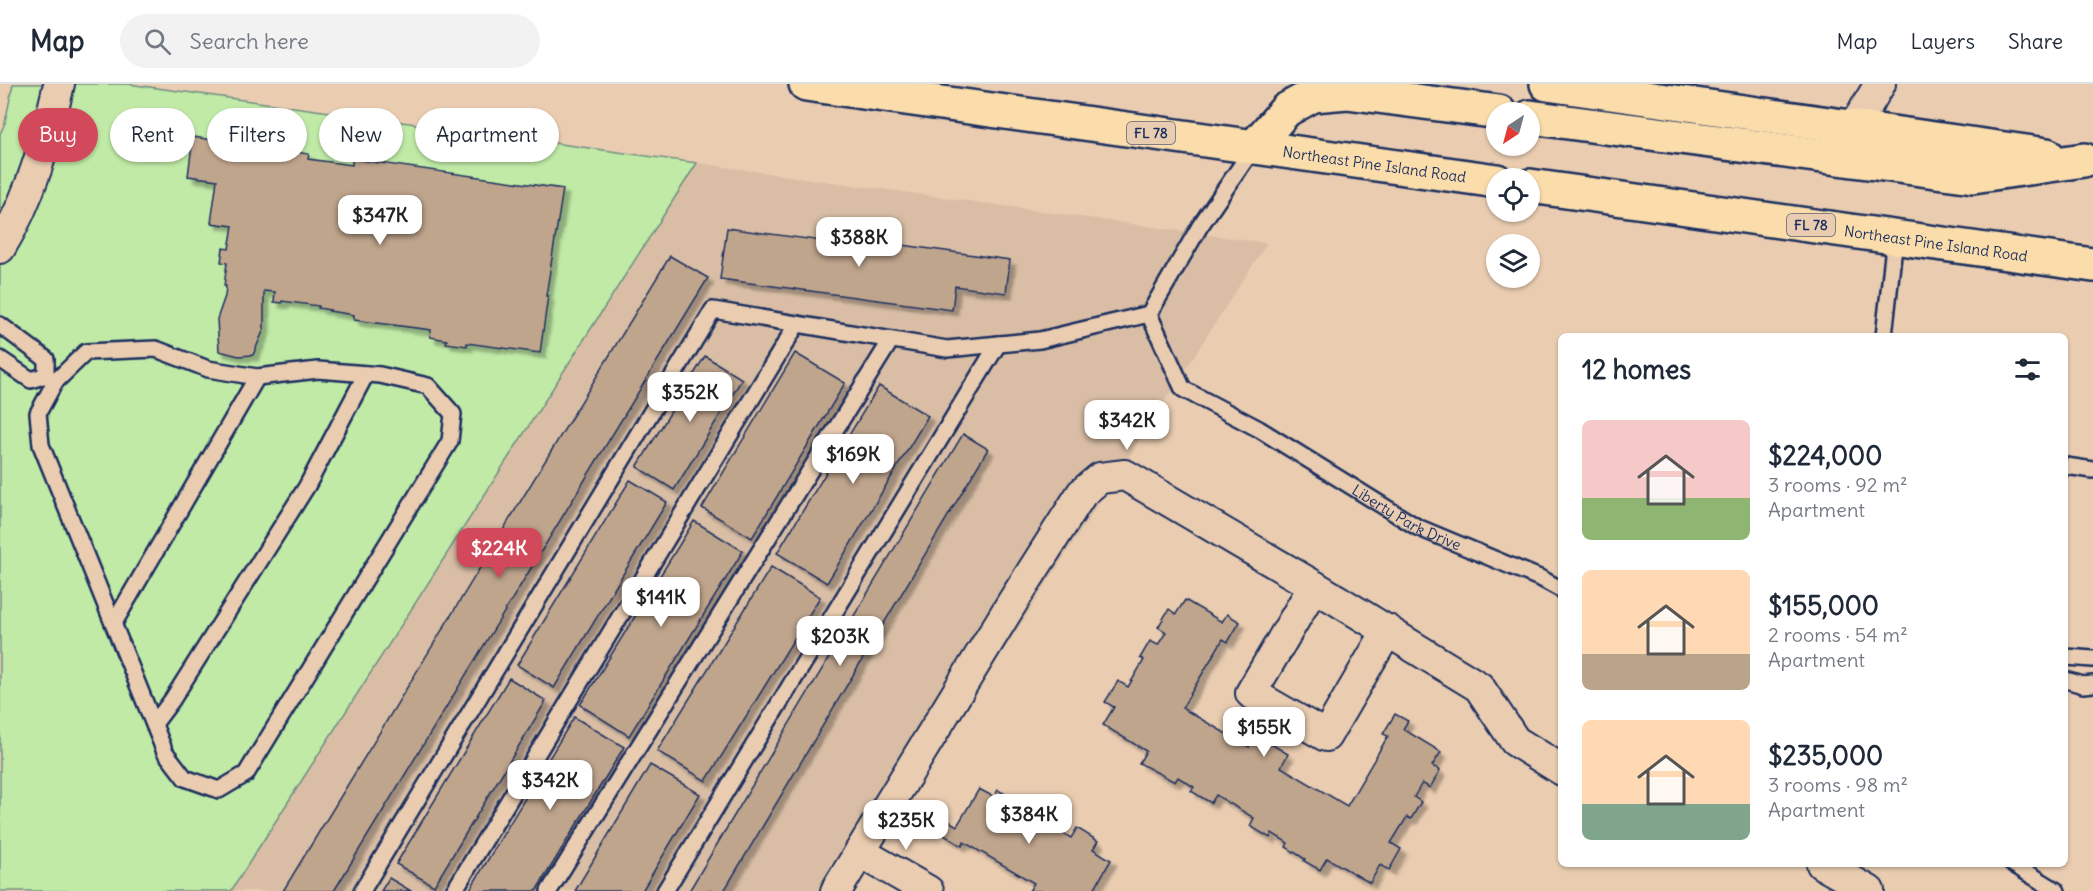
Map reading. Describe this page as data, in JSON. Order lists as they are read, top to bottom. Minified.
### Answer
{"streets":{"main road":["FL 78","Northeast Pine Island Road"],"lane":["Liberty Park Drive"]},"north":"bottom left","page":{"header":"Map","search":"Search here","nav":["Map","Layers","Share"],"chip":["Buy","Rent","Filters","New","Apartment"],"price":["$347K","$388K","$352K","$342K","$169K","$224K","$141K","$203K","$155K","$342K","$384K","$235K"],"heading":"12 homes","list":[{"name":"$224,000","note":"3 rooms · 92 m² · Apartment"},{"name":"$155,000","note":"2 rooms · 54 m² · Apartment"},{"name":"$235,000","note":"3 rooms · 98 m² · Apartment"}]}}
